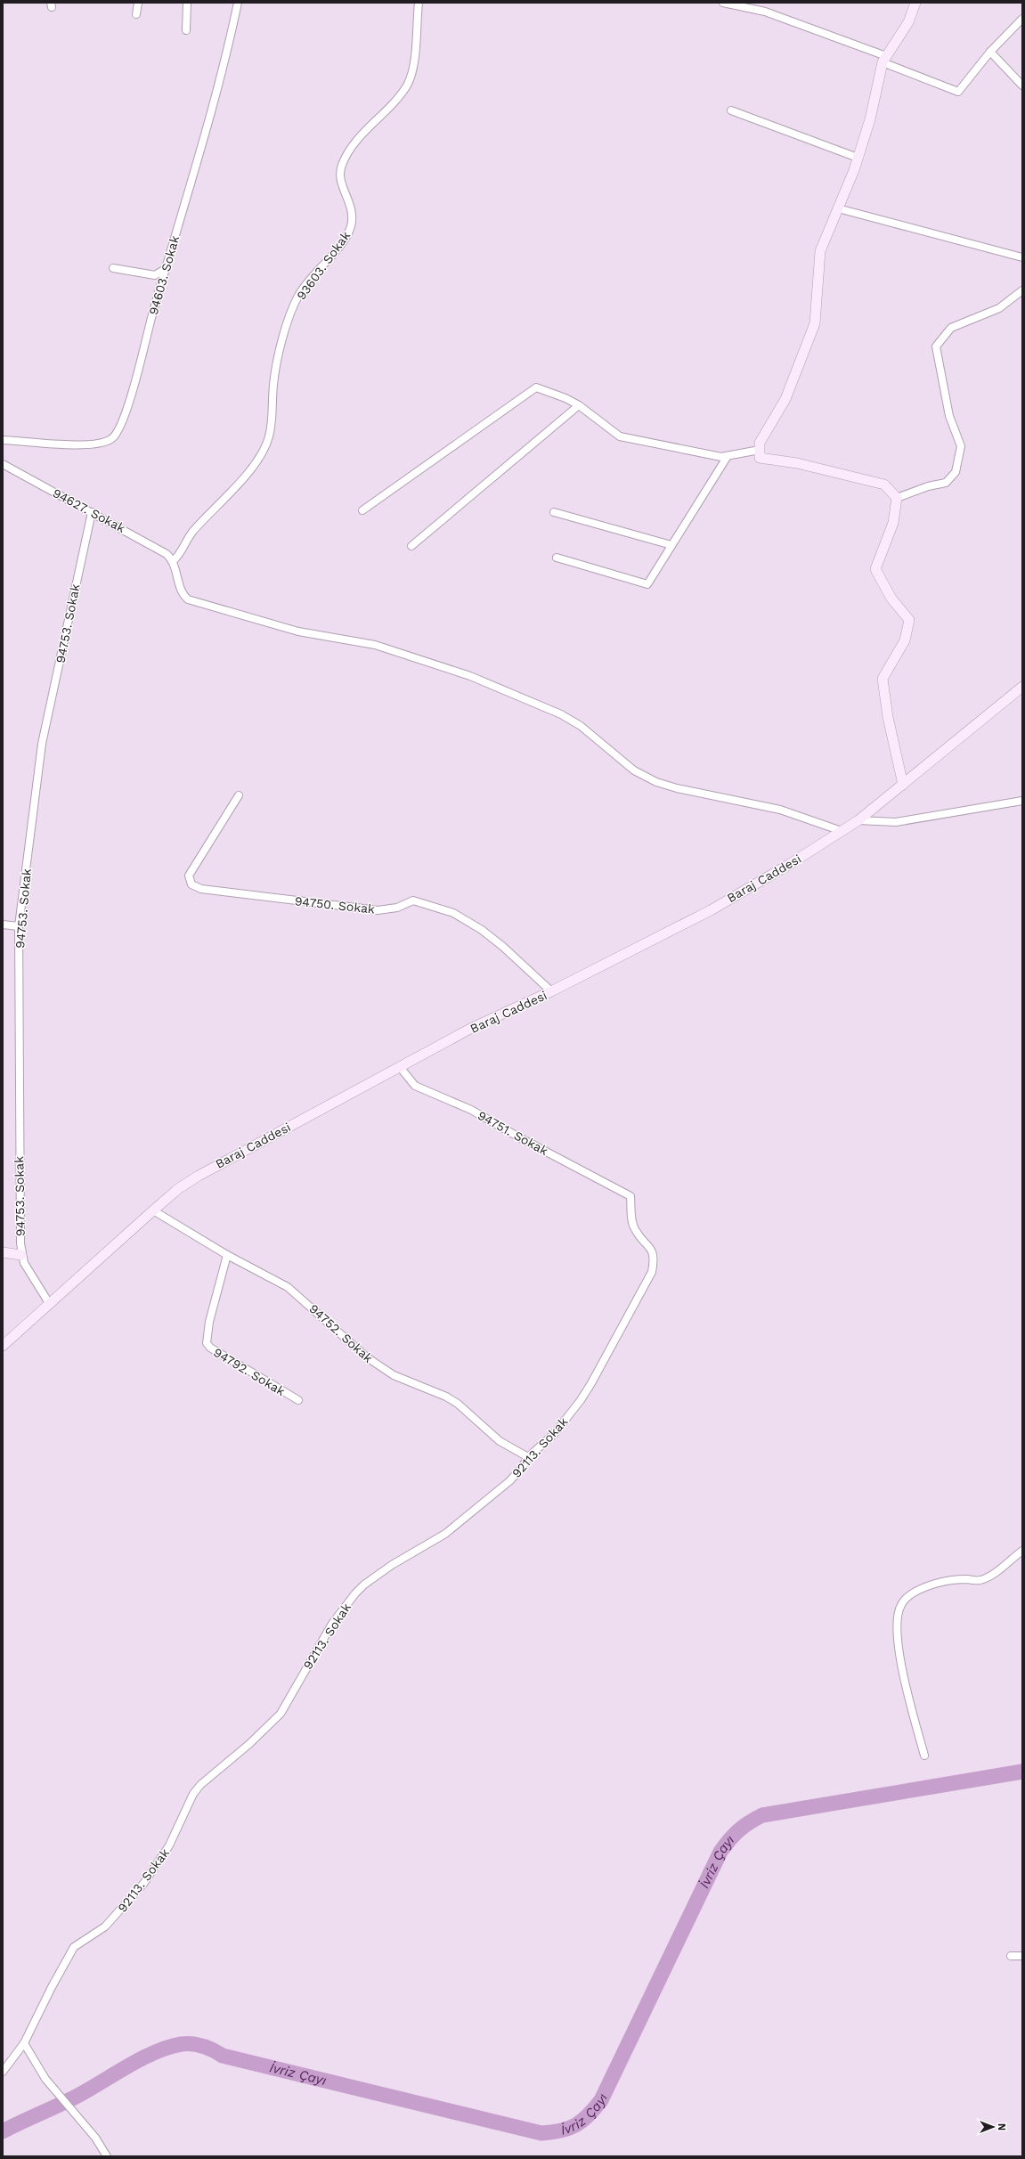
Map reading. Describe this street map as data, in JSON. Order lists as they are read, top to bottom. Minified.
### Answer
{"streets":{"main road":["Baraj Caddesi"],"street":["93603. Sokak","94603. Sokak","94627. Sokak","94753. Sokak","94750. Sokak","94751. Sokak","94752. Sokak","94792. Sokak","92113. Sokak"]},"crossings":[["93603. Sokak","94627. Sokak"],["94627. Sokak","94753. Sokak"],["94753. Sokak","Baraj Caddesi"],["Baraj Caddesi","94750. Sokak"],["Baraj Caddesi","94751. Sokak"],["Baraj Caddesi","94752. Sokak"],["94751. Sokak","92113. Sokak"],["94752. Sokak","94792. Sokak"],["94752. Sokak","92113. Sokak"]],"water":["İvriz Çayı"],"north":"right"}
